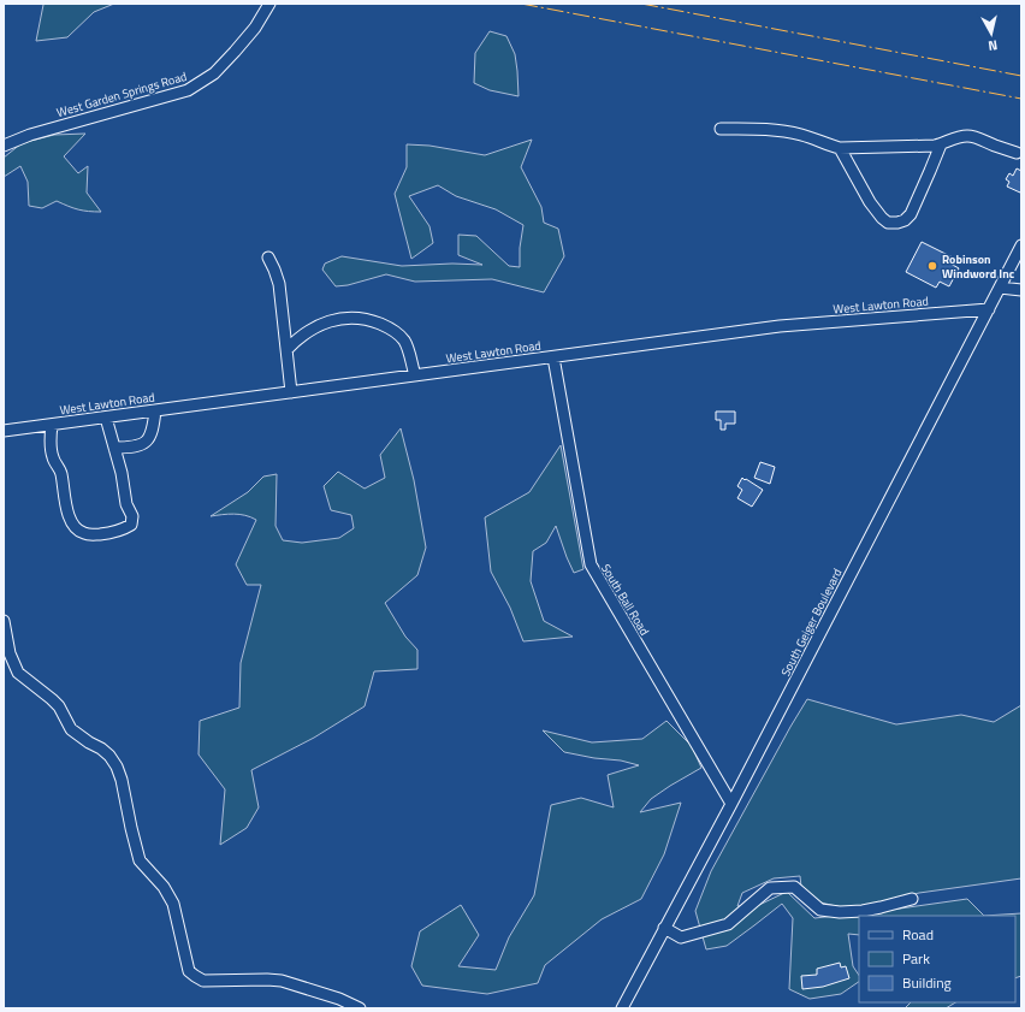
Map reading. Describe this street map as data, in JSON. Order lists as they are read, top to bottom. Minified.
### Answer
{"streets":{"street":["West Garden Springs Road","West Lawton Road","South Ball Road","South Geiger Boulevard"]},"crossings":[["West Lawton Road","South Ball Road"],["West Lawton Road","South Geiger Boulevard"],["South Ball Road","South Geiger Boulevard"]],"places":["Robinson Windword Inc"],"legend":["Road","Park","Building"],"north":"bottom"}
